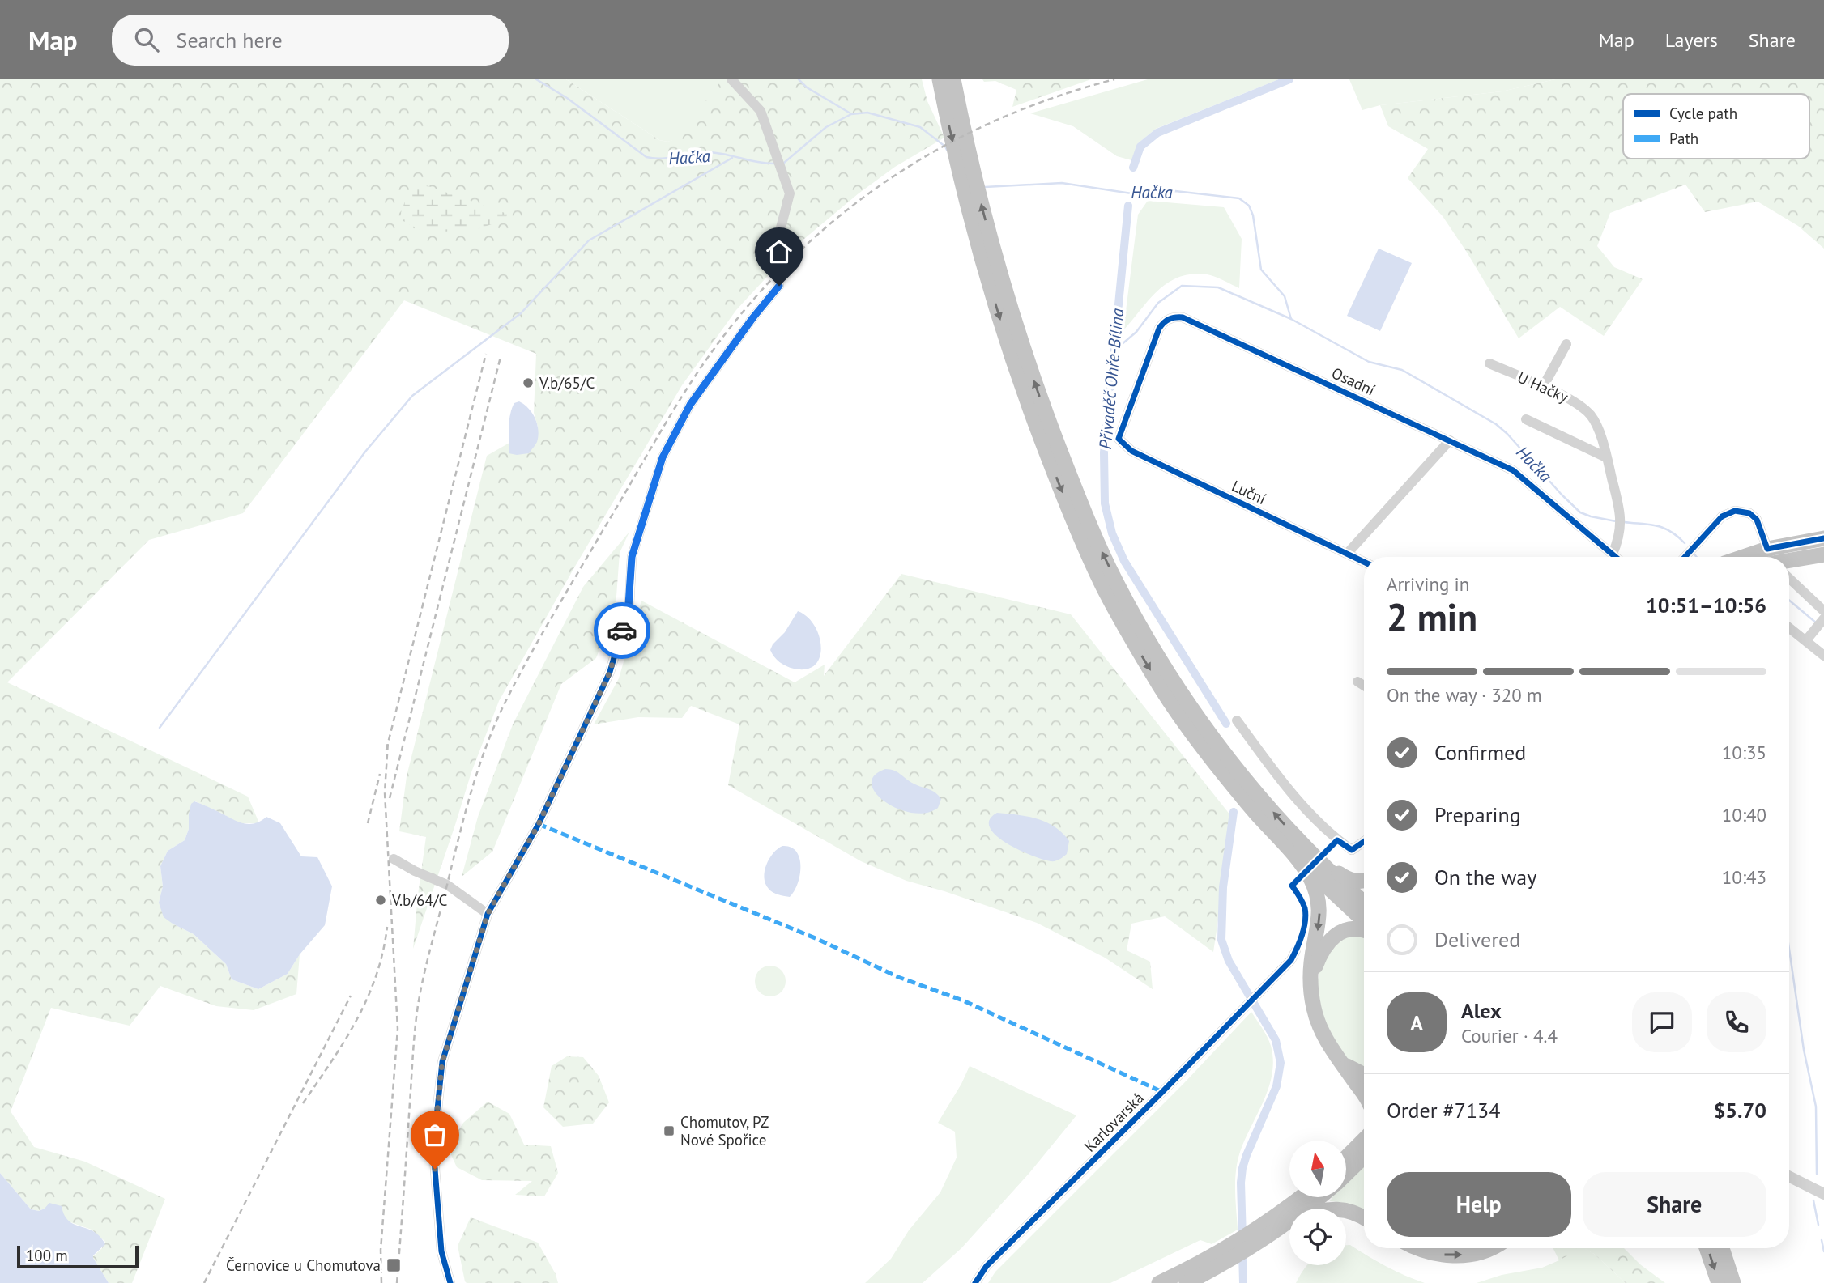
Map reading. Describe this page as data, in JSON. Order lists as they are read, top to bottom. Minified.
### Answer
{"streets":{"street":["Osadní","U Hačky","Luční","Karlovarská"]},"crossings":[["Osadní","U Hačky"],["Osadní","Luční"]],"water":["Hačka","Přivaděč Ohře-Bílina"],"places":{"other":["V.b/65/C","V.b/64/C"],"transit":["Chomutov, PZ Nové Spořice","Černovice u Chomutova"]},"legend":["Cycle path","Path"],"scale_bar":"100 m","north":"top","page":{"header":"Map","search":"Search here","nav":["Map","Layers","Share"],"heading":["2 min","Arriving in","10:51–10:56"],"panel":["Alex","Courier · 4.4","Order #7134","$5.70"],"bar":"On the way · 320 m","list":[["Confirmed","10:35"],["Preparing","10:40"],["On the way","10:43"],"Delivered"],"round":"A","buttons":["Help","Share"],"scale":"100 m"}}
